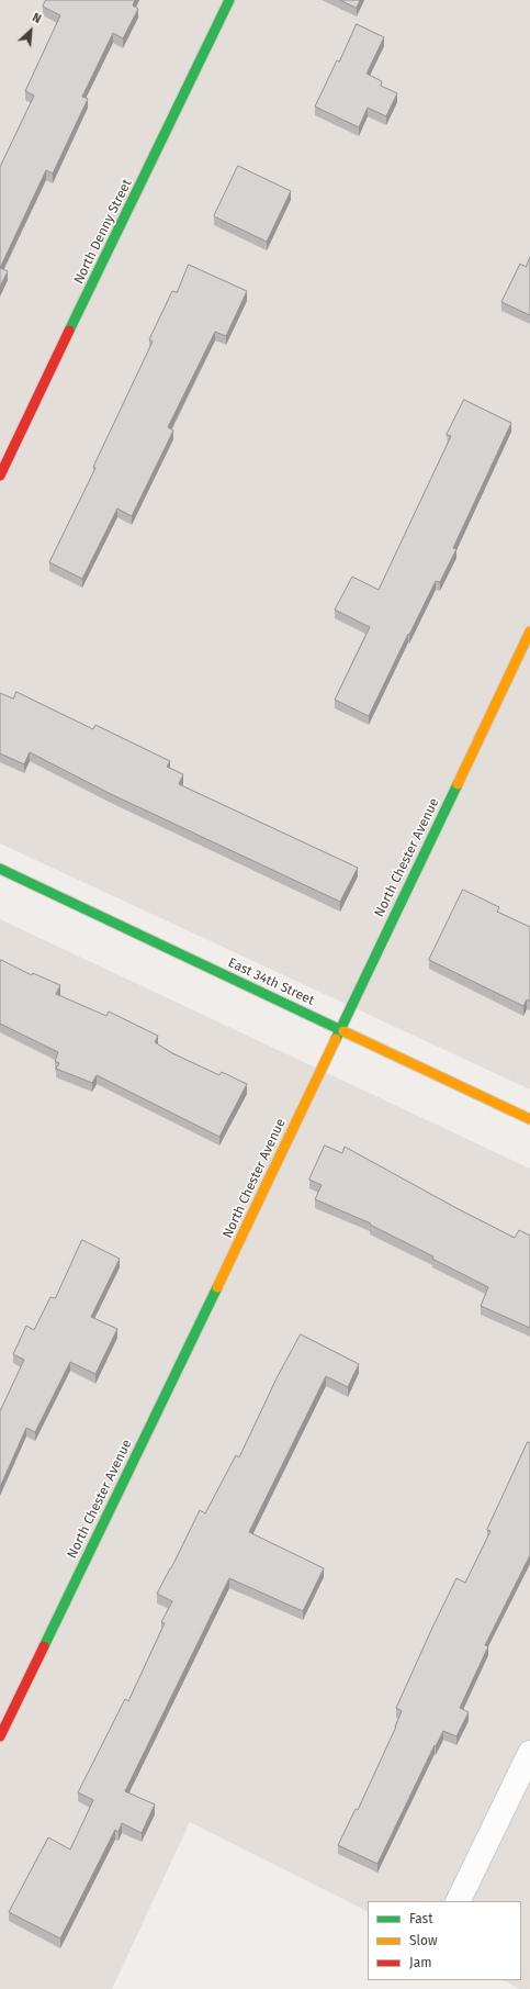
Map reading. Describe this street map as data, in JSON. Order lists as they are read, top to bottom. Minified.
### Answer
{"streets":{"street":["North Denny Street","North Chester Avenue","East 34th Street"]},"crossings":[["North Chester Avenue","East 34th Street"]],"legend":["Fast","Slow","Jam"],"north":"top right"}
